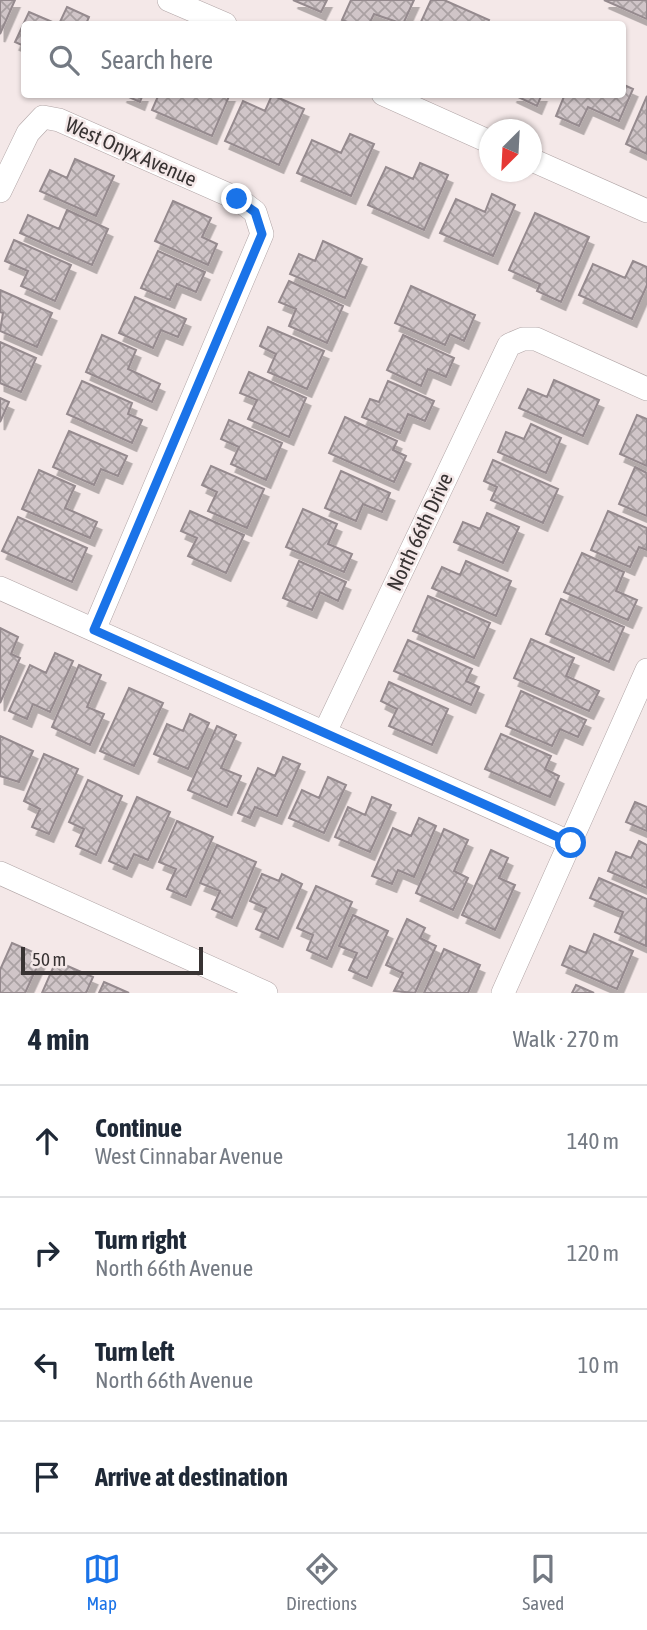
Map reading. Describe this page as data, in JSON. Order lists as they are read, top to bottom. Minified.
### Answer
{"streets":{"street":["West Onyx Avenue","North 66th Drive"]},"scale_bar":"50 m","north":"bottom left","page":{"search":"Search here","scale":"50 m","heading":["4 min","Walk · 270 m"],"list":[["Continue","West Cinnabar Avenue","140 m"],["Turn right","North 66th Avenue","120 m"],["Turn left","North 66th Avenue","10 m"],"Arrive at destination"],"nav":["Map","Directions","Saved"]}}
